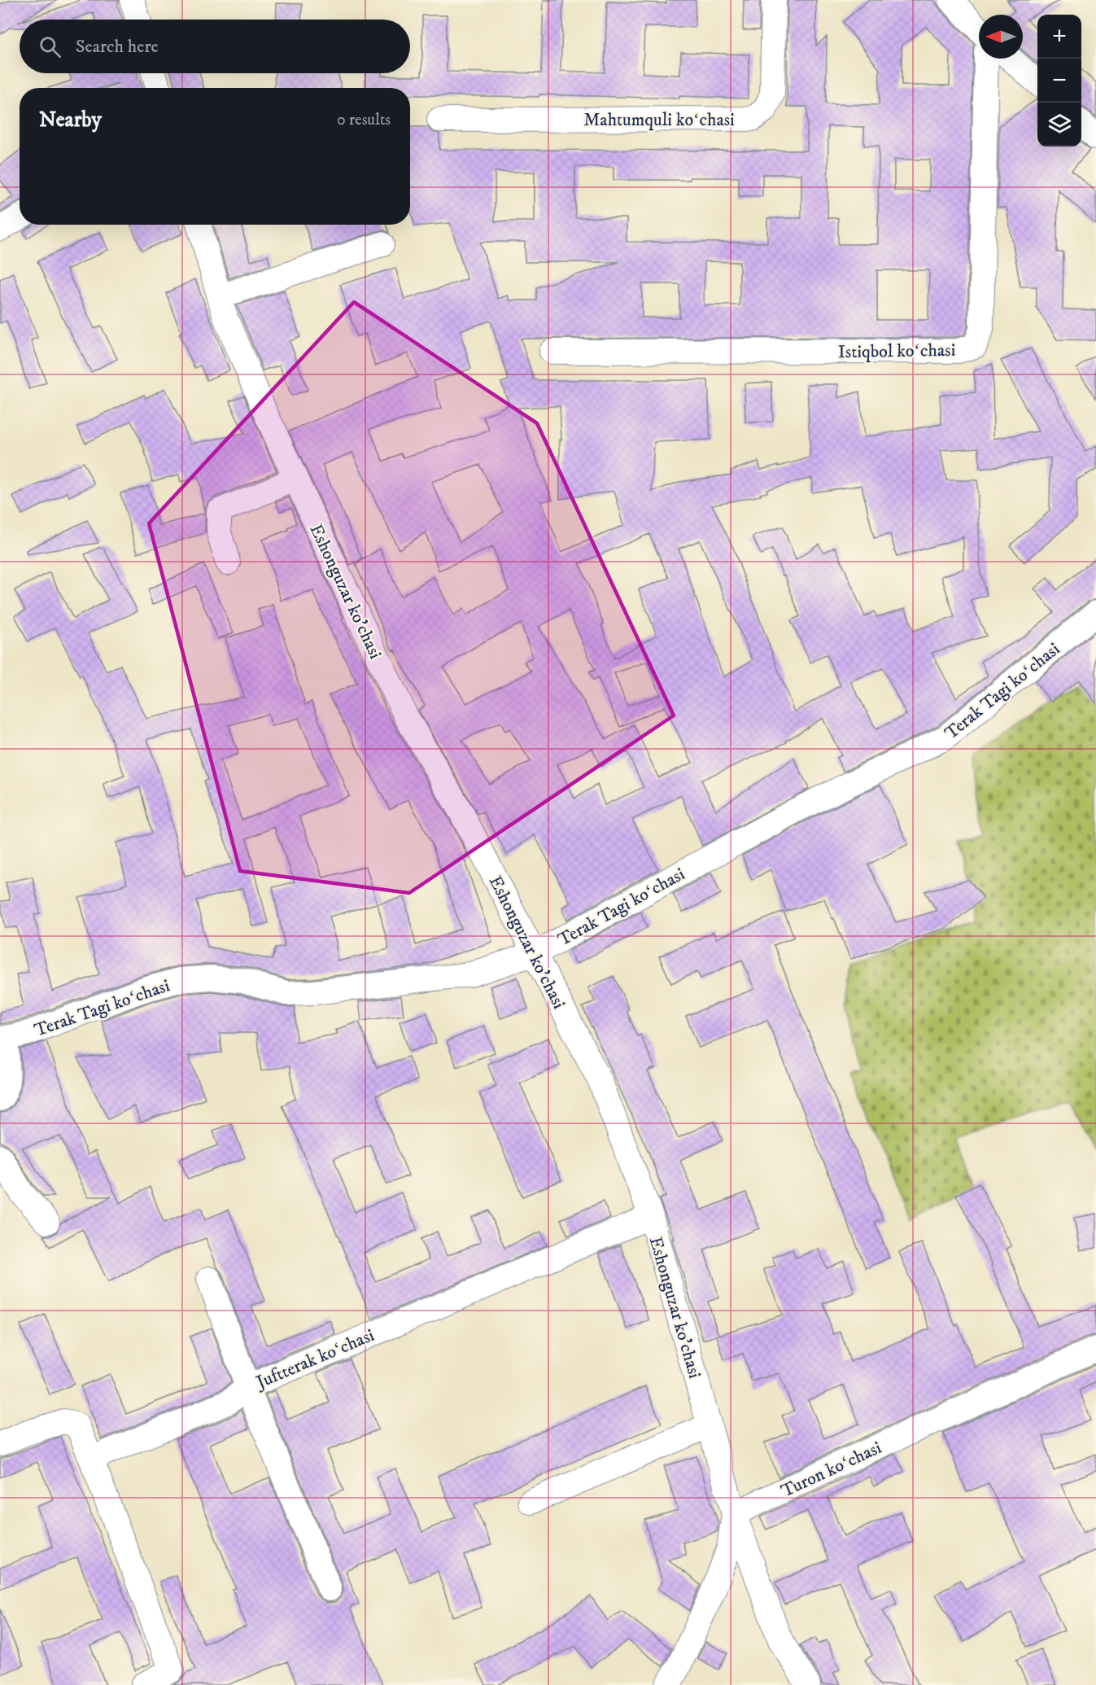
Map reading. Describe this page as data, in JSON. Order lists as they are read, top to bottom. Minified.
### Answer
{"streets":{"street":["Mahtumquli koʻchasi","Istiqbol koʻchasi","Eshonguzar ko'chasi","Terak Tagi koʻchasi","Juftterak koʻchasi","Turon koʻchasi"]},"crossings":[["Eshonguzar ko'chasi","Terak Tagi koʻchasi"],["Eshonguzar ko'chasi","Juftterak koʻchasi"],["Eshonguzar ko'chasi","Turon koʻchasi"]],"north":"left","page":{"map_buttons":["+","−"],"search":"Search here","heading":["Nearby","0 results"]}}
